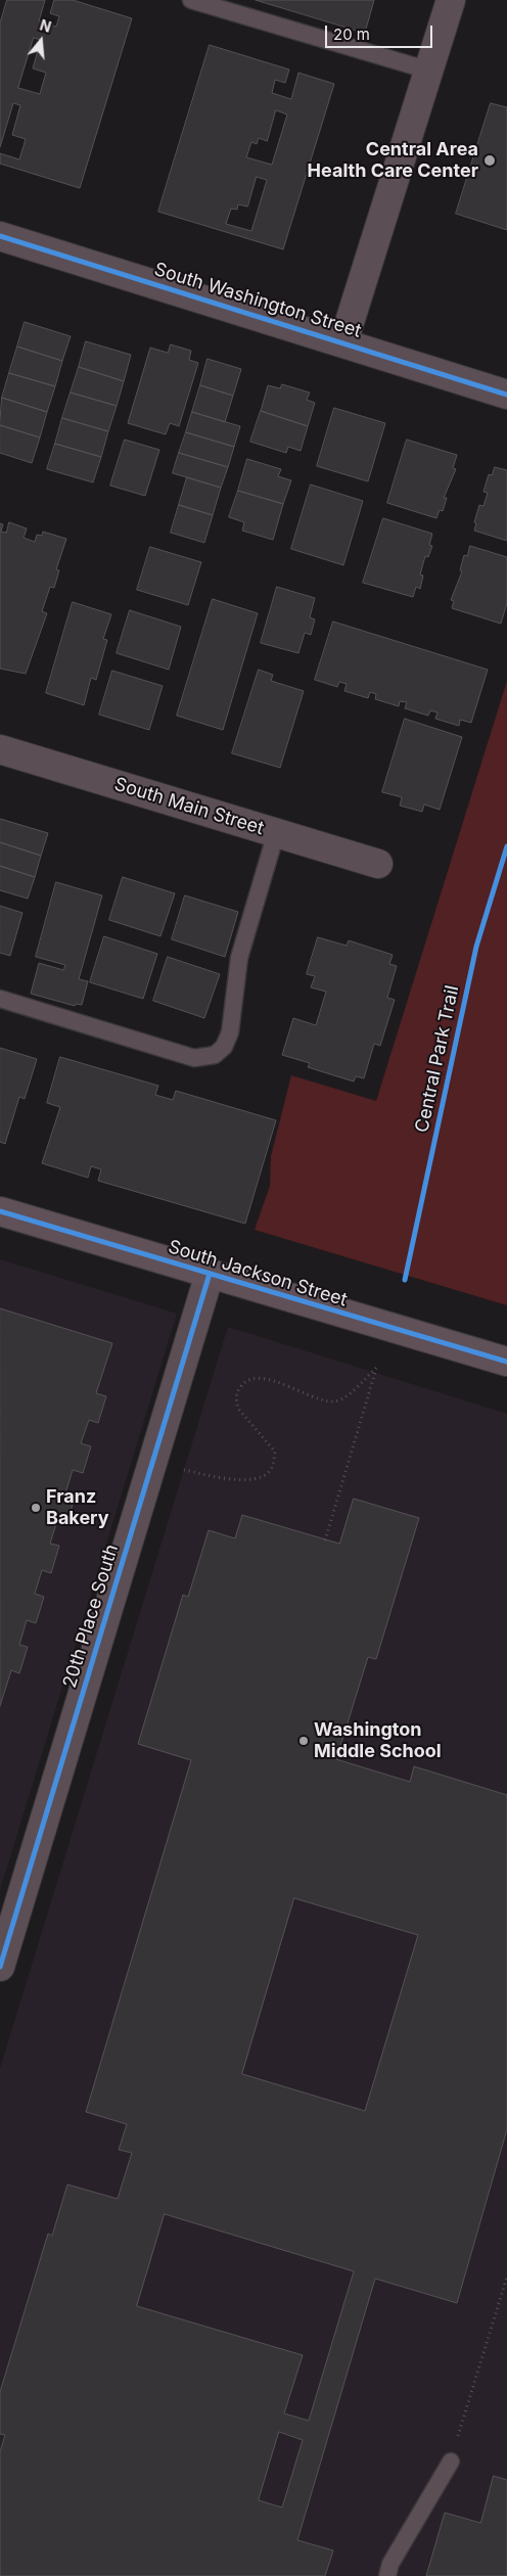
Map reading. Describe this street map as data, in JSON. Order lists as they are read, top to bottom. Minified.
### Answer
{"streets":{"main road":["South Jackson Street"],"street":["South Washington Street","South Main Street","20th Place South"],"cycle path":["Central Park Trail"]},"crossings":[["South Jackson Street","20th Place South"]],"places":["Central Area Health Care Center","Franz Bakery","Washington Middle School"],"scale_bar":"20 m","north":"top"}
